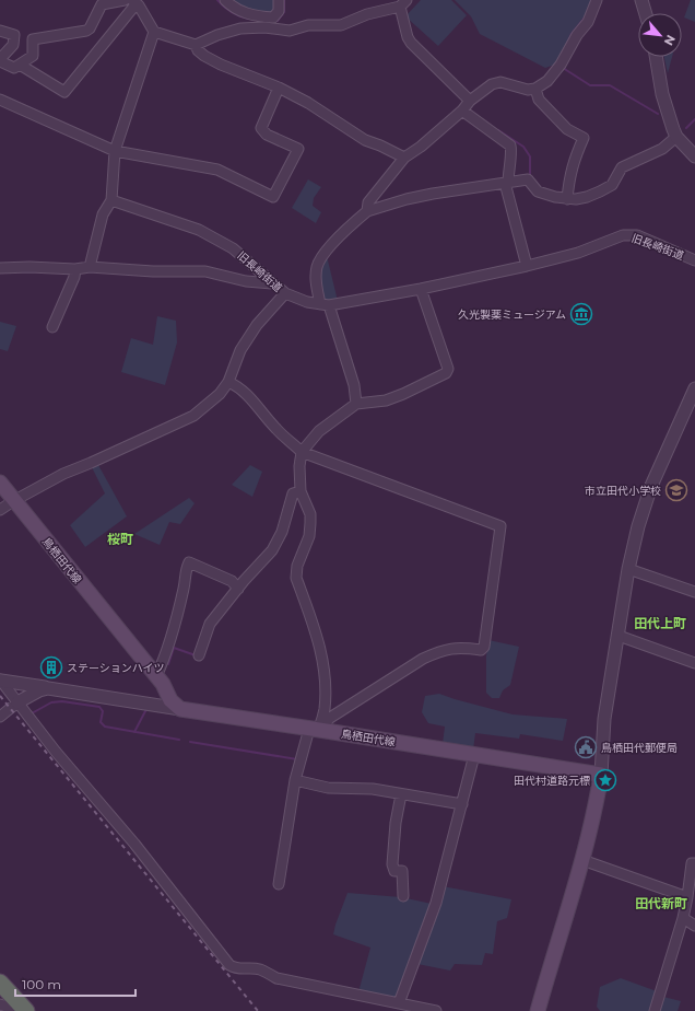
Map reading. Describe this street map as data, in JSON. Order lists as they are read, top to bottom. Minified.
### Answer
{"streets":{"main road":["鳥栖田代線"],"street":["旧長崎街道"]},"districts":["桜町","田代上町","田代新町"],"places":{"museum":["久光製薬ミュージアム"],"school or university":["市立田代小学校"],"building":["ステーションハイツ"],"public building":["鳥栖田代郵便局"],"place":["田代村道路元標"]},"scale_bar":"100 m","north":"bottom right"}
